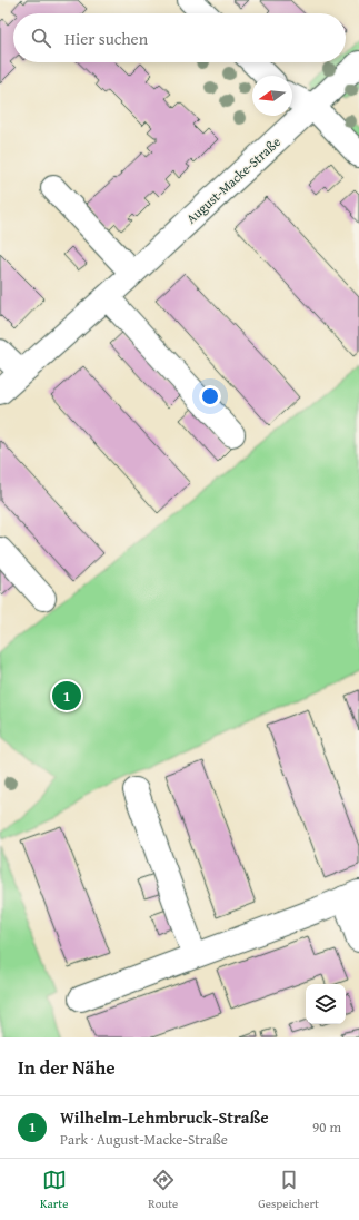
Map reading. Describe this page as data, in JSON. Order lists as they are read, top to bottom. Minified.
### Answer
{"streets":{"street":["August-Macke-Straße"]},"north":"left","page":{"search":"Hier suchen","pins":"1","heading":"In der Nähe","list":[{"mark":"1","name":"Wilhelm-Lehmbruck-Straße","note":"Park · August-Macke-Straße","value":"90 m"}],"nav":["Karte","Route","Gespeichert"]}}
